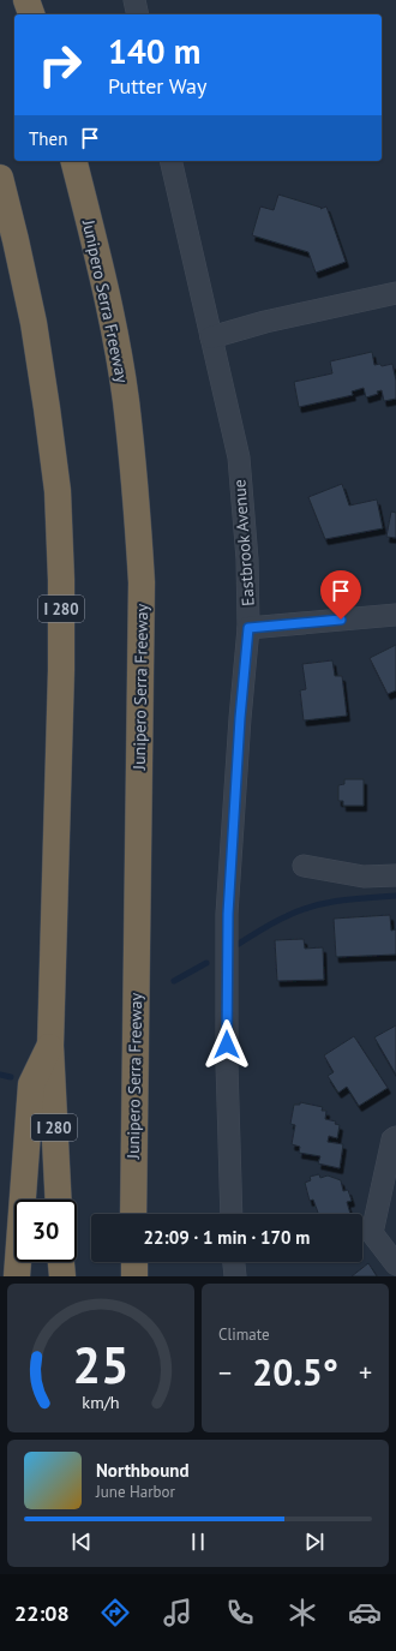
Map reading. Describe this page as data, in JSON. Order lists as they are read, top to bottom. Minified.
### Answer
{"streets":{"highway":["Junipero Serra Freeway","I 280"],"street":["Eastbrook Avenue"]},"page":{"turn":["140 m","Putter Way"],"then":"Then","limit":"30","trip":"22:09 · 1 min · 170 m","tile":"Climate","heat":["−","20.5°","+"],"song":["Northbound","June Harbor"],"tabs":"22:08","gauge":["25","km/h"]}}
